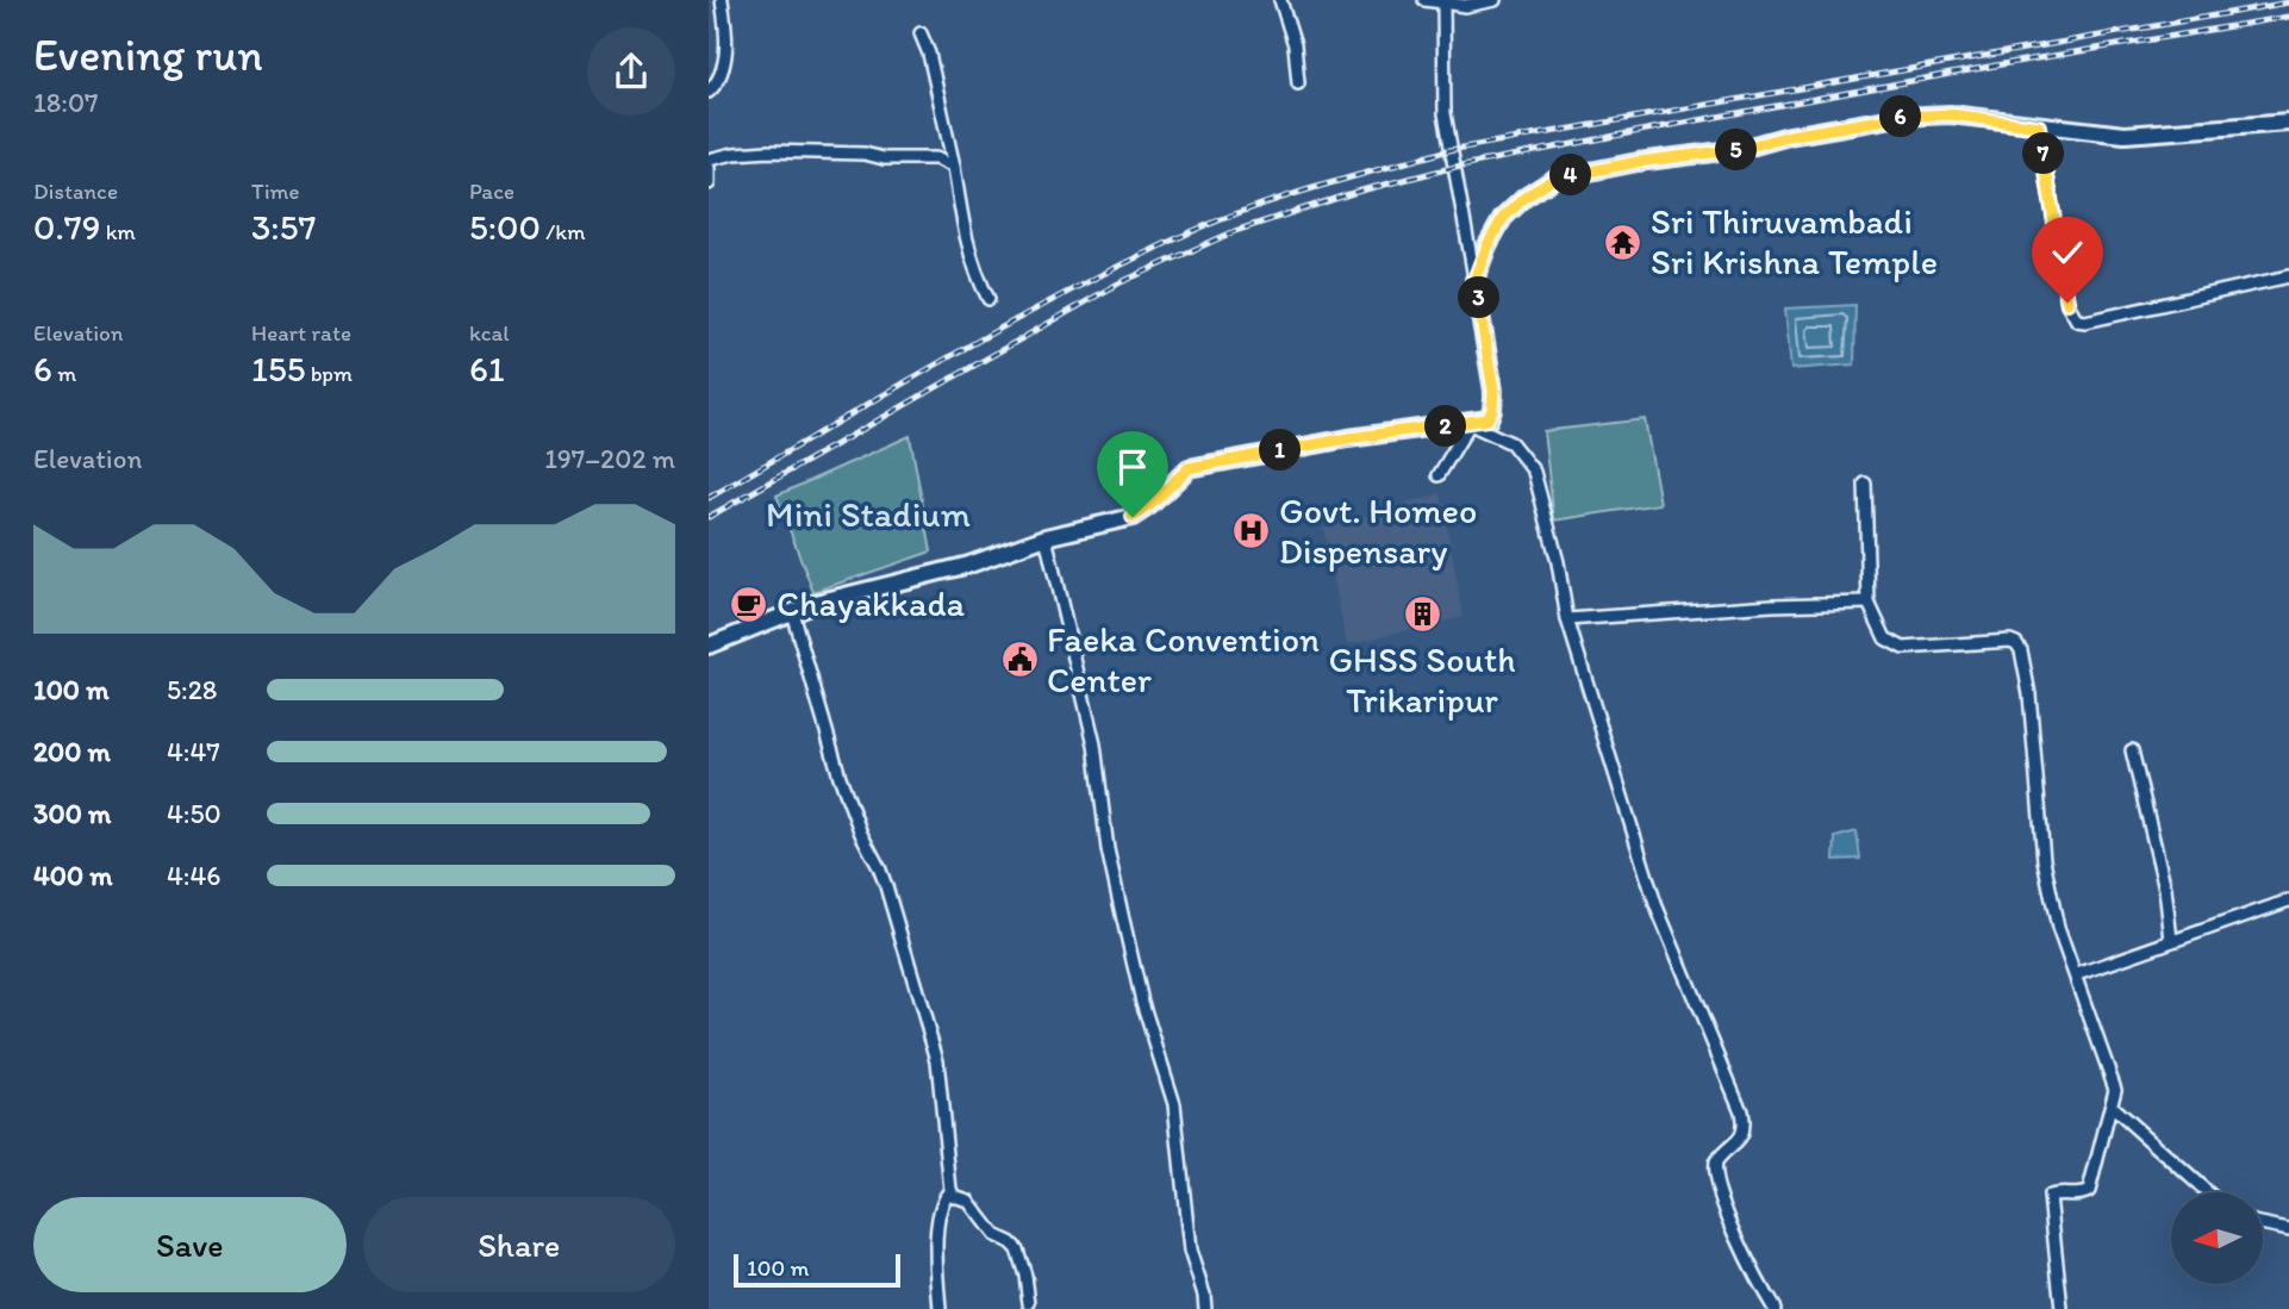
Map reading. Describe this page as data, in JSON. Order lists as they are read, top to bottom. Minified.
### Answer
{"parks":["Mini Stadium"],"places":{"temple":["Sri Thiruvambadi Sri Krishna Temple"],"hospital":["Govt. Homeo Dispensary"],"cafe":["Chayakkada"],"building":["GHSS South Trikaripur"],"public building":["Faeka Convention Center"]},"scale_bar":"100 m","north":"left","page":{"heading":["Evening run","18:07"],"pins":["6","5","7","4","3","2","1"],"stats":[["Distance","0.79 km"],["Time","3:57"],["Pace","5:00 /km"],["Elevation","6 m"],["Heart rate","155 bpm"],["kcal","61"]],"chart":["Elevation","197–202 m"],"list":[{"name":"100 m","note":"5:28"},{"name":"200 m","note":"4:47"},{"name":"300 m","note":"4:50"},{"name":"400 m","note":"4:46"}],"buttons":["Save","Share"],"scale":"100 m"}}
